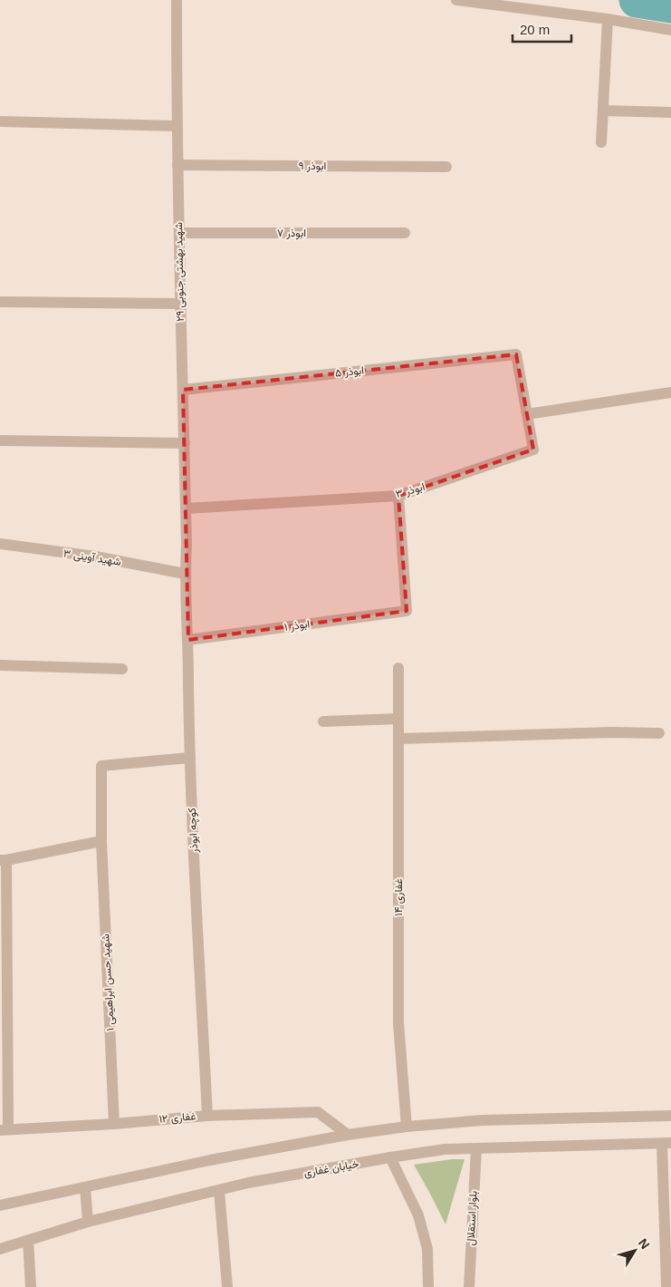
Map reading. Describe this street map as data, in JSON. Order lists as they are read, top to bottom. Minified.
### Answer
{"streets":{"street":["ابوذر ۹","ابوذر ۷","شهید بهشتی جنوبی ۲۹","ابوذر ۵","ابوذر ۳","شهید آوینی ۳","ابوذر ۱","کوچه ابوذر","غفاری ۱۴","شهید حسن ابراهیمی ۱","غفاری ۱۲","خیابان غفاری","بلوار استقلال"]},"crossings":[["ابوذر ۹","شهید بهشتی جنوبی ۲۹"],["ابوذر ۷","شهید بهشتی جنوبی ۲۹"],["شهید بهشتی جنوبی ۲۹","ابوذر ۵"],["شهید بهشتی جنوبی ۲۹","ابوذر ۳"],["شهید بهشتی جنوبی ۲۹","کوچه ابوذر"],["ابوذر ۵","ابوذر ۳"],["ابوذر ۳","ابوذر ۱"],["شهید آوینی ۳","کوچه ابوذر"],["ابوذر ۱","کوچه ابوذر"],["کوچه ابوذر","شهید حسن ابراهیمی ۱"],["کوچه ابوذر","غفاری ۱۲"],["شهید حسن ابراهیمی ۱","غفاری ۱۲"],["خیابان غفاری","بلوار استقلال"]],"scale_bar":"20 m","north":"top right"}
